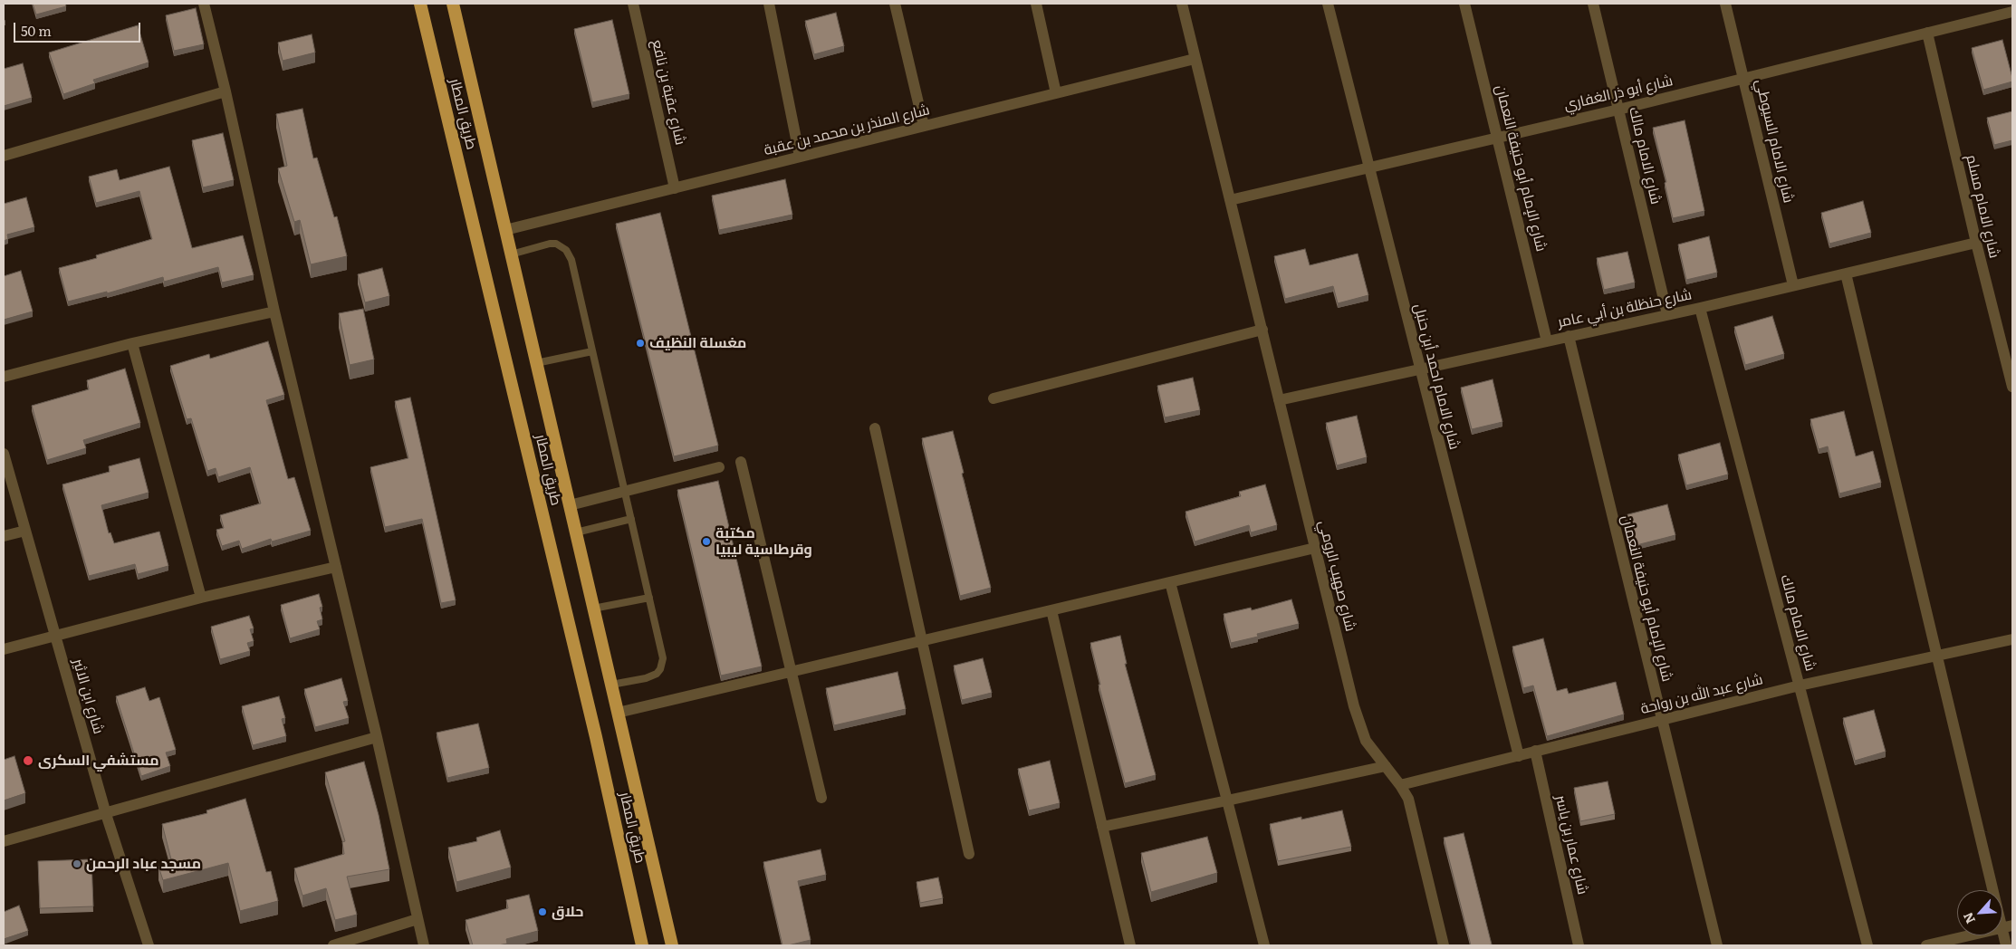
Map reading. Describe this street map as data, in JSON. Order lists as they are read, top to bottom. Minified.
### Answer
{"streets":{"highway":["طريق المطار"],"street":["شارع عقبة بن نافع","شارع أبو ذر الغفاري","شارع المنذر بن محمد بن عقبة","شارع الامام السيوطي","شارع الامام مالك","شارع الإمام أبو حنيفة النعمان","شارع الامام مسلم","شارع حنظلة بن أبي عامر","شارع الامام احمد أبن حنبل","شارع صهيب الرومي","شارع عبد الله بن رواحة","شارع ابن الاثير","شارع عمار بن ياسر"]},"crossings":[["شارع عقبة بن نافع","شارع المنذر بن محمد بن عقبة"],["شارع أبو ذر الغفاري","شارع الامام السيوطي"],["شارع أبو ذر الغفاري","شارع الامام مالك"],["شارع أبو ذر الغفاري","شارع الإمام أبو حنيفة النعمان"],["شارع أبو ذر الغفاري","شارع الامام مسلم"],["شارع أبو ذر الغفاري","شارع الامام احمد أبن حنبل"],["شارع أبو ذر الغفاري","شارع صهيب الرومي"],["طريق المطار","شارع المنذر بن محمد بن عقبة"],["شارع المنذر بن محمد بن عقبة","شارع صهيب الرومي"],["شارع الامام السيوطي","شارع حنظلة بن أبي عامر"],["شارع الامام مالك","شارع حنظلة بن أبي عامر"],["شارع الامام مالك","شارع عبد الله بن رواحة"],["شارع الإمام أبو حنيفة النعمان","شارع حنظلة بن أبي عامر"],["شارع الإمام أبو حنيفة النعمان","شارع عبد الله بن رواحة"],["شارع الامام مسلم","شارع حنظلة بن أبي عامر"],["شارع حنظلة بن أبي عامر","شارع الامام احمد أبن حنبل"],["شارع حنظلة بن أبي عامر","شارع صهيب الرومي"],["شارع الامام احمد أبن حنبل","شارع عبد الله بن رواحة"],["شارع صهيب الرومي","شارع عبد الله بن رواحة"],["شارع عبد الله بن رواحة","شارع عمار بن ياسر"]],"places":["مغسلة النظيف","مكتبة وقرطاسية ليبيا","مستشفي السكرى","مسجد عباد الرحمن","حلاق"],"scale_bar":"50 m","north":"bottom left"}
